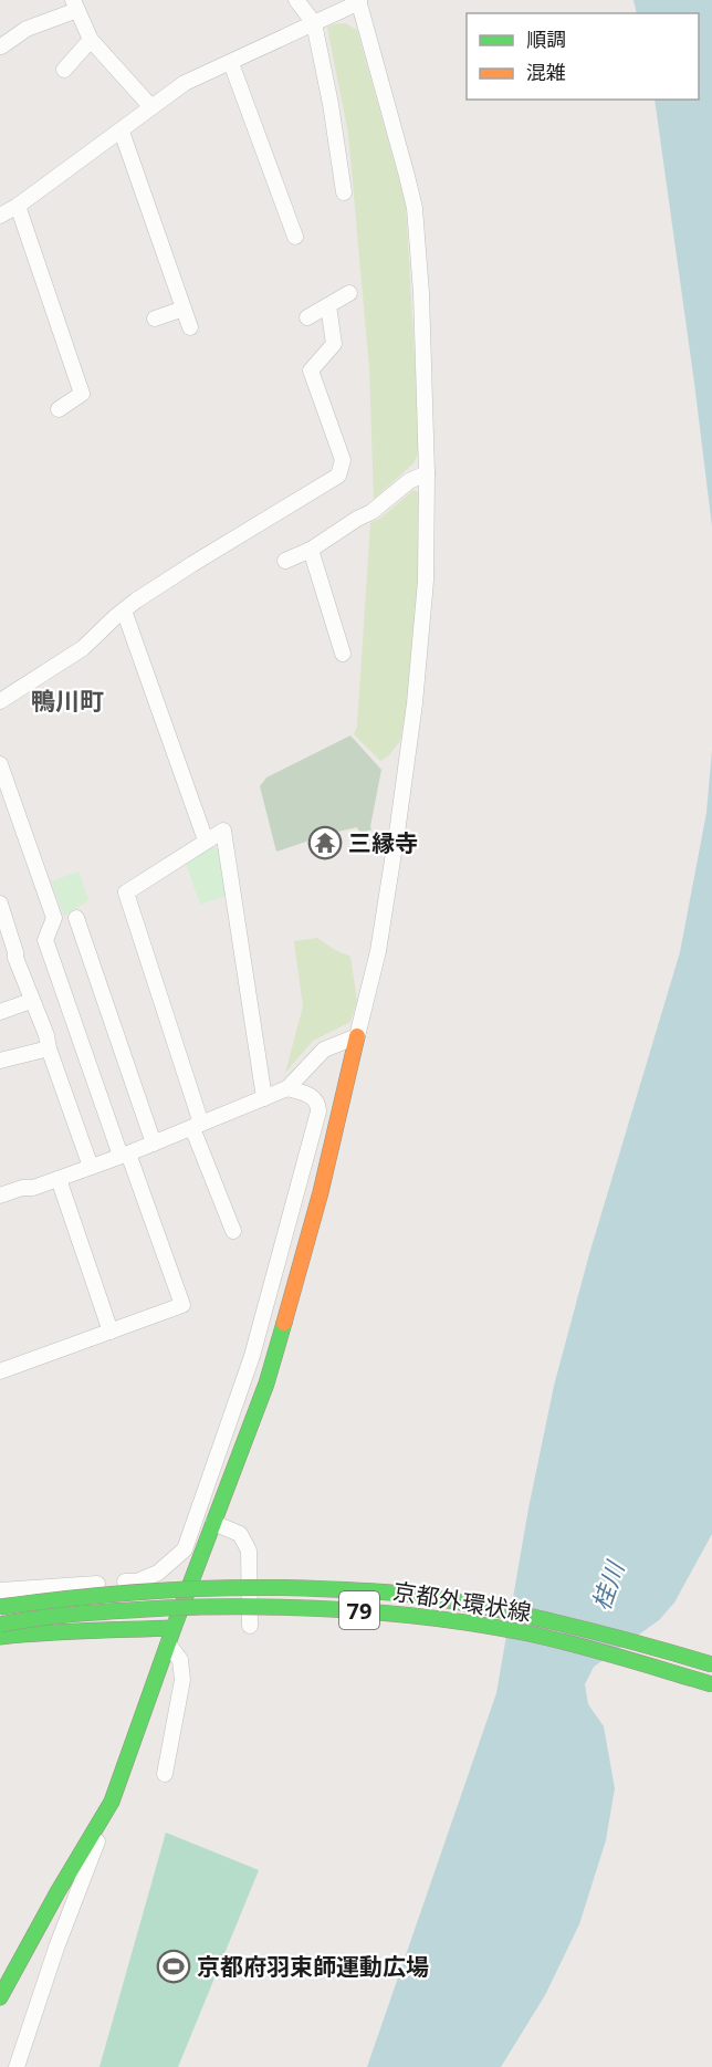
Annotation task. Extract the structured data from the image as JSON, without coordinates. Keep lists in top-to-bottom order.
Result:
{
  "streets": {
    "main road": ["京都外環状線", "79"]
  },
  "districts": ["鴨川町"],
  "water": ["桂川"],
  "places": {
    "temple": ["三縁寺"],
    "sports": ["京都府羽束師運動広場"]
  },
  "legend": ["順調", "混雑"]
}
